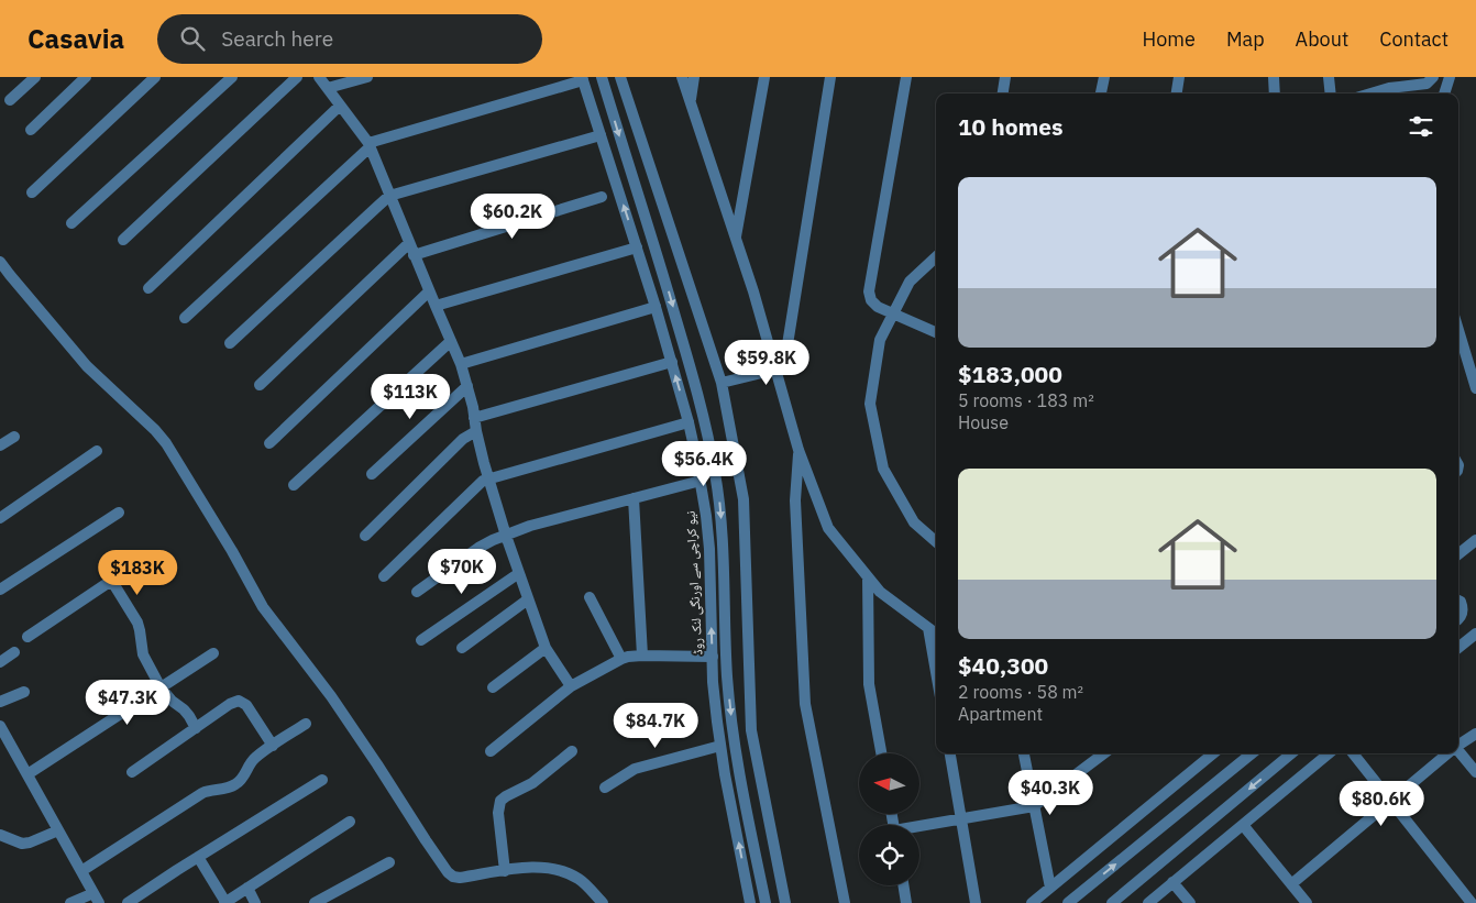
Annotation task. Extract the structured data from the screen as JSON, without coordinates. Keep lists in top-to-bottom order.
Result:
{
  "streets": {
    "street": ["نیو کراچی سے اورنگی لنک روڈ"]
  },
  "north": "left",
  "page": {
    "header": "Casavia",
    "search": "Search here",
    "nav": [
      "Home",
      "Map",
      "About",
      "Contact"
    ],
    "heading": "10 homes",
    "list": [
      {
        "name": "$183,000",
        "note": "5 rooms · 183 m² · House"
      },
      {
        "name": "$40,300",
        "note": "2 rooms · 58 m² · Apartment"
      }
    ],
    "price": [
      "$60.2K",
      "$59.8K",
      "$113K",
      "$56.4K",
      "$70K",
      "$183K",
      "$47.3K",
      "$84.7K",
      "$40.3K",
      "$80.6K"
    ]
  }
}
